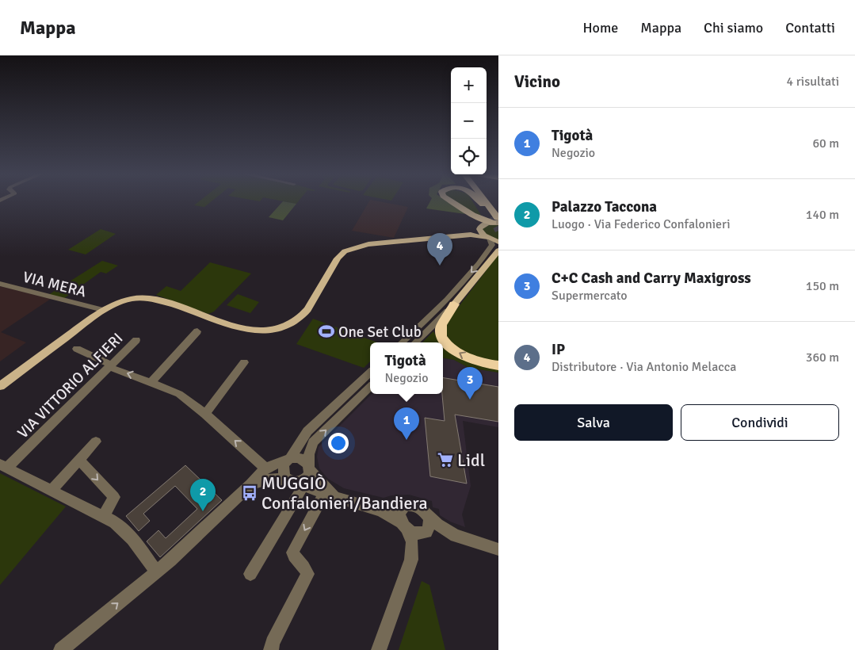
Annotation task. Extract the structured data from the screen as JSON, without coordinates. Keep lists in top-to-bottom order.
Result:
{
  "streets": {
    "street": ["VIA MERA", "VIA VITTORIO ALFIERI"]
  },
  "places": {
    "sports": ["One Set Club"],
    "supermarket": ["Lidl"],
    "bus stop": ["MUGGIÒ Confalonieri/Bandiera"]
  },
  "page": {
    "header": "Mappa",
    "nav": [
      "Home",
      "Mappa",
      "Chi siamo",
      "Contatti"
    ],
    "heading": ["Vicino", "4 risultati"],
    "map_buttons": ["+", "−"],
    "list": [
      {
        "mark": "1",
        "name": "Tigotà",
        "note": "Negozio",
        "value": "60 m"
      },
      {
        "mark": "2",
        "name": "Palazzo Taccona",
        "note": "Luogo · Via Federico Confalonieri",
        "value": "140 m"
      },
      {
        "mark": "3",
        "name": "C+C Cash and Carry Maxigross",
        "note": "Supermercato",
        "value": "150 m"
      },
      {
        "mark": "4",
        "name": "IP",
        "note": "Distributore · Via Antonio Melacca",
        "value": "360 m"
      }
    ],
    "pins": [
      "4",
      "3",
      "1",
      "2"
    ],
    "popup": ["Tigotà", "Negozio"],
    "buttons": ["Salva", "Condividi"]
  }
}
